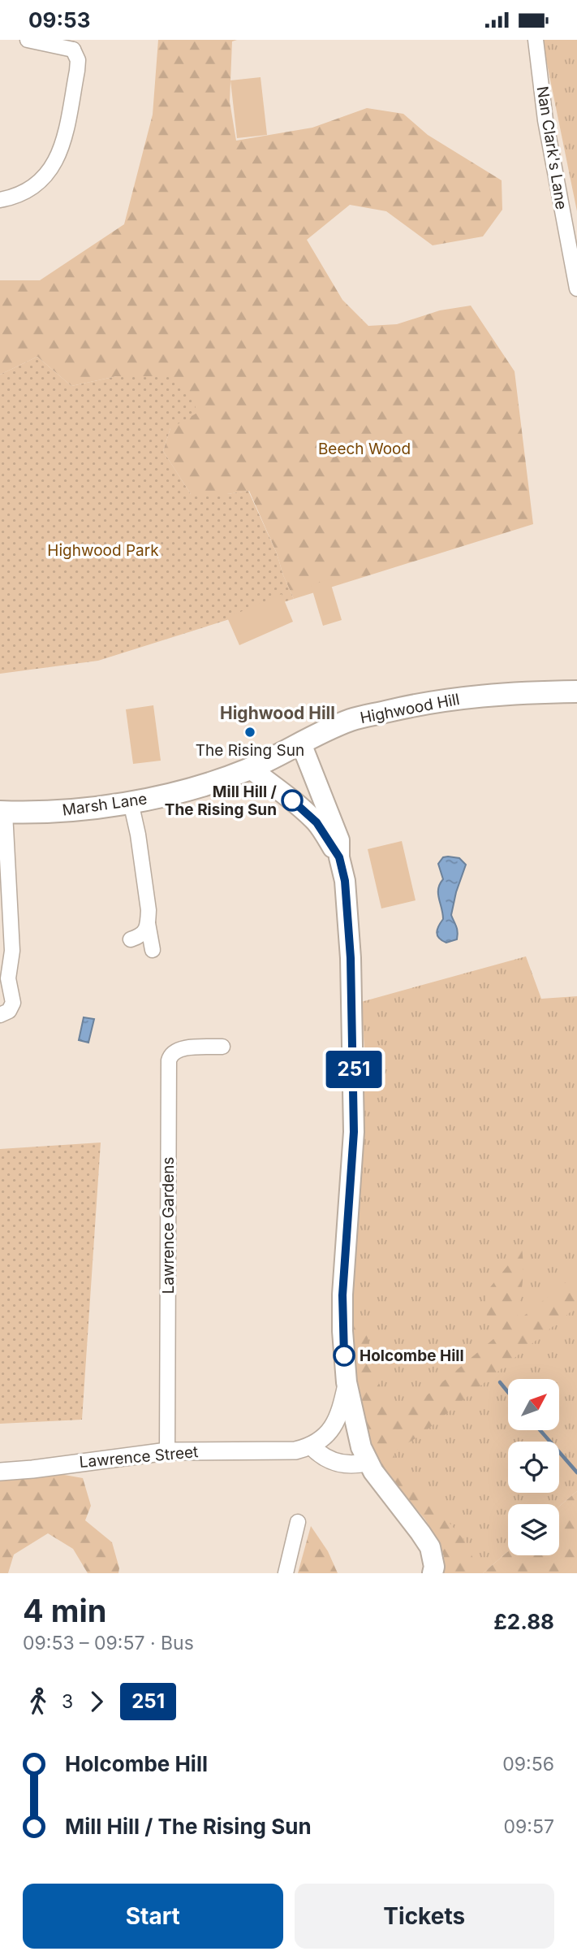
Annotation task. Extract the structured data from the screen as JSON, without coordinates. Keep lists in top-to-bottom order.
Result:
{
  "streets": {
    "main road": ["Highwood Hill", "Marsh Lane"],
    "street": ["Nan Clark's Lane", "Lawrence Gardens", "Lawrence Street"]
  },
  "crossings": [
    ["Highwood Hill", "Marsh Lane"],
    ["Lawrence Gardens", "Lawrence Street"]
  ],
  "districts": ["Highwood Hill"],
  "parks": ["Beech Wood", "Highwood Park"],
  "places": ["The Rising Sun", "Mill Hill / The Rising Sun", "Holcombe Hill"],
  "lines": ["bus line 251"],
  "north": "top right",
  "page": {
    "status": "09:53",
    "on_map": "251",
    "heading": ["4 min", "09:53 – 09:57 · Bus", "£2.88"],
    "legs": ["3", "251"],
    "list": [
      {
        "name": "Holcombe Hill",
        "value": "09:56"
      },
      {
        "name": "Mill Hill / The Rising Sun",
        "value": "09:57"
      }
    ],
    "buttons": ["Start", "Tickets"]
  }
}
